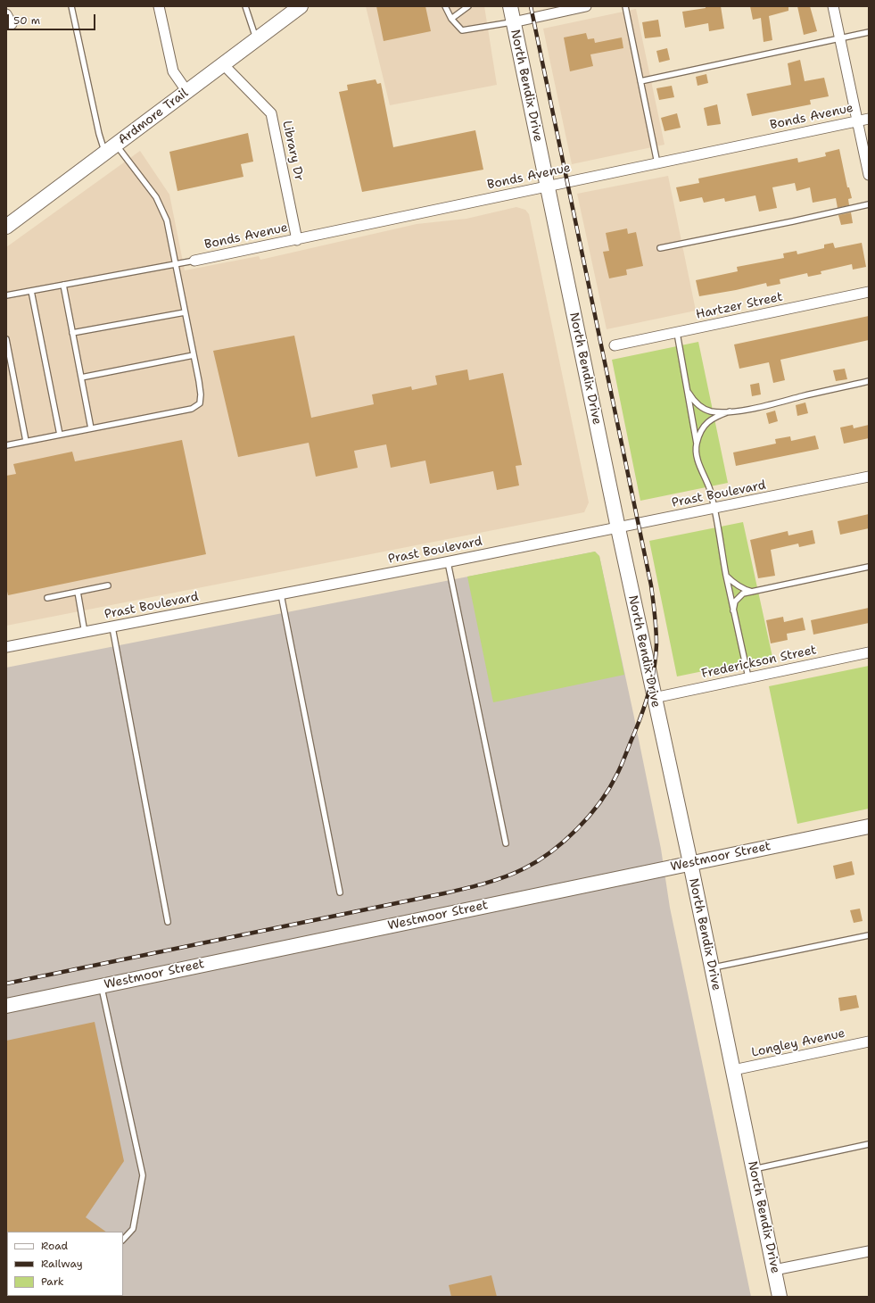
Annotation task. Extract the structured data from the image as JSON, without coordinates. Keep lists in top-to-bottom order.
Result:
{
  "streets": {
    "street": [
      "North Bendix Drive",
      "Ardmore Trail",
      "Bonds Avenue",
      "Library Dr",
      "Hartzer Street",
      "Prast Boulevard",
      "Frederickson Street",
      "Westmoor Street",
      "Longley Avenue"
    ]
  },
  "crossings": [
    ["North Bendix Drive", "Bonds Avenue"],
    ["North Bendix Drive", "Prast Boulevard"],
    ["North Bendix Drive", "Frederickson Street"],
    ["North Bendix Drive", "Westmoor Street"],
    ["North Bendix Drive", "Longley Avenue"],
    ["Ardmore Trail", "Library Dr"],
    ["Bonds Avenue", "Library Dr"]
  ],
  "legend": ["Road", "Railway", "Park"],
  "scale_bar": "50 m"
}
